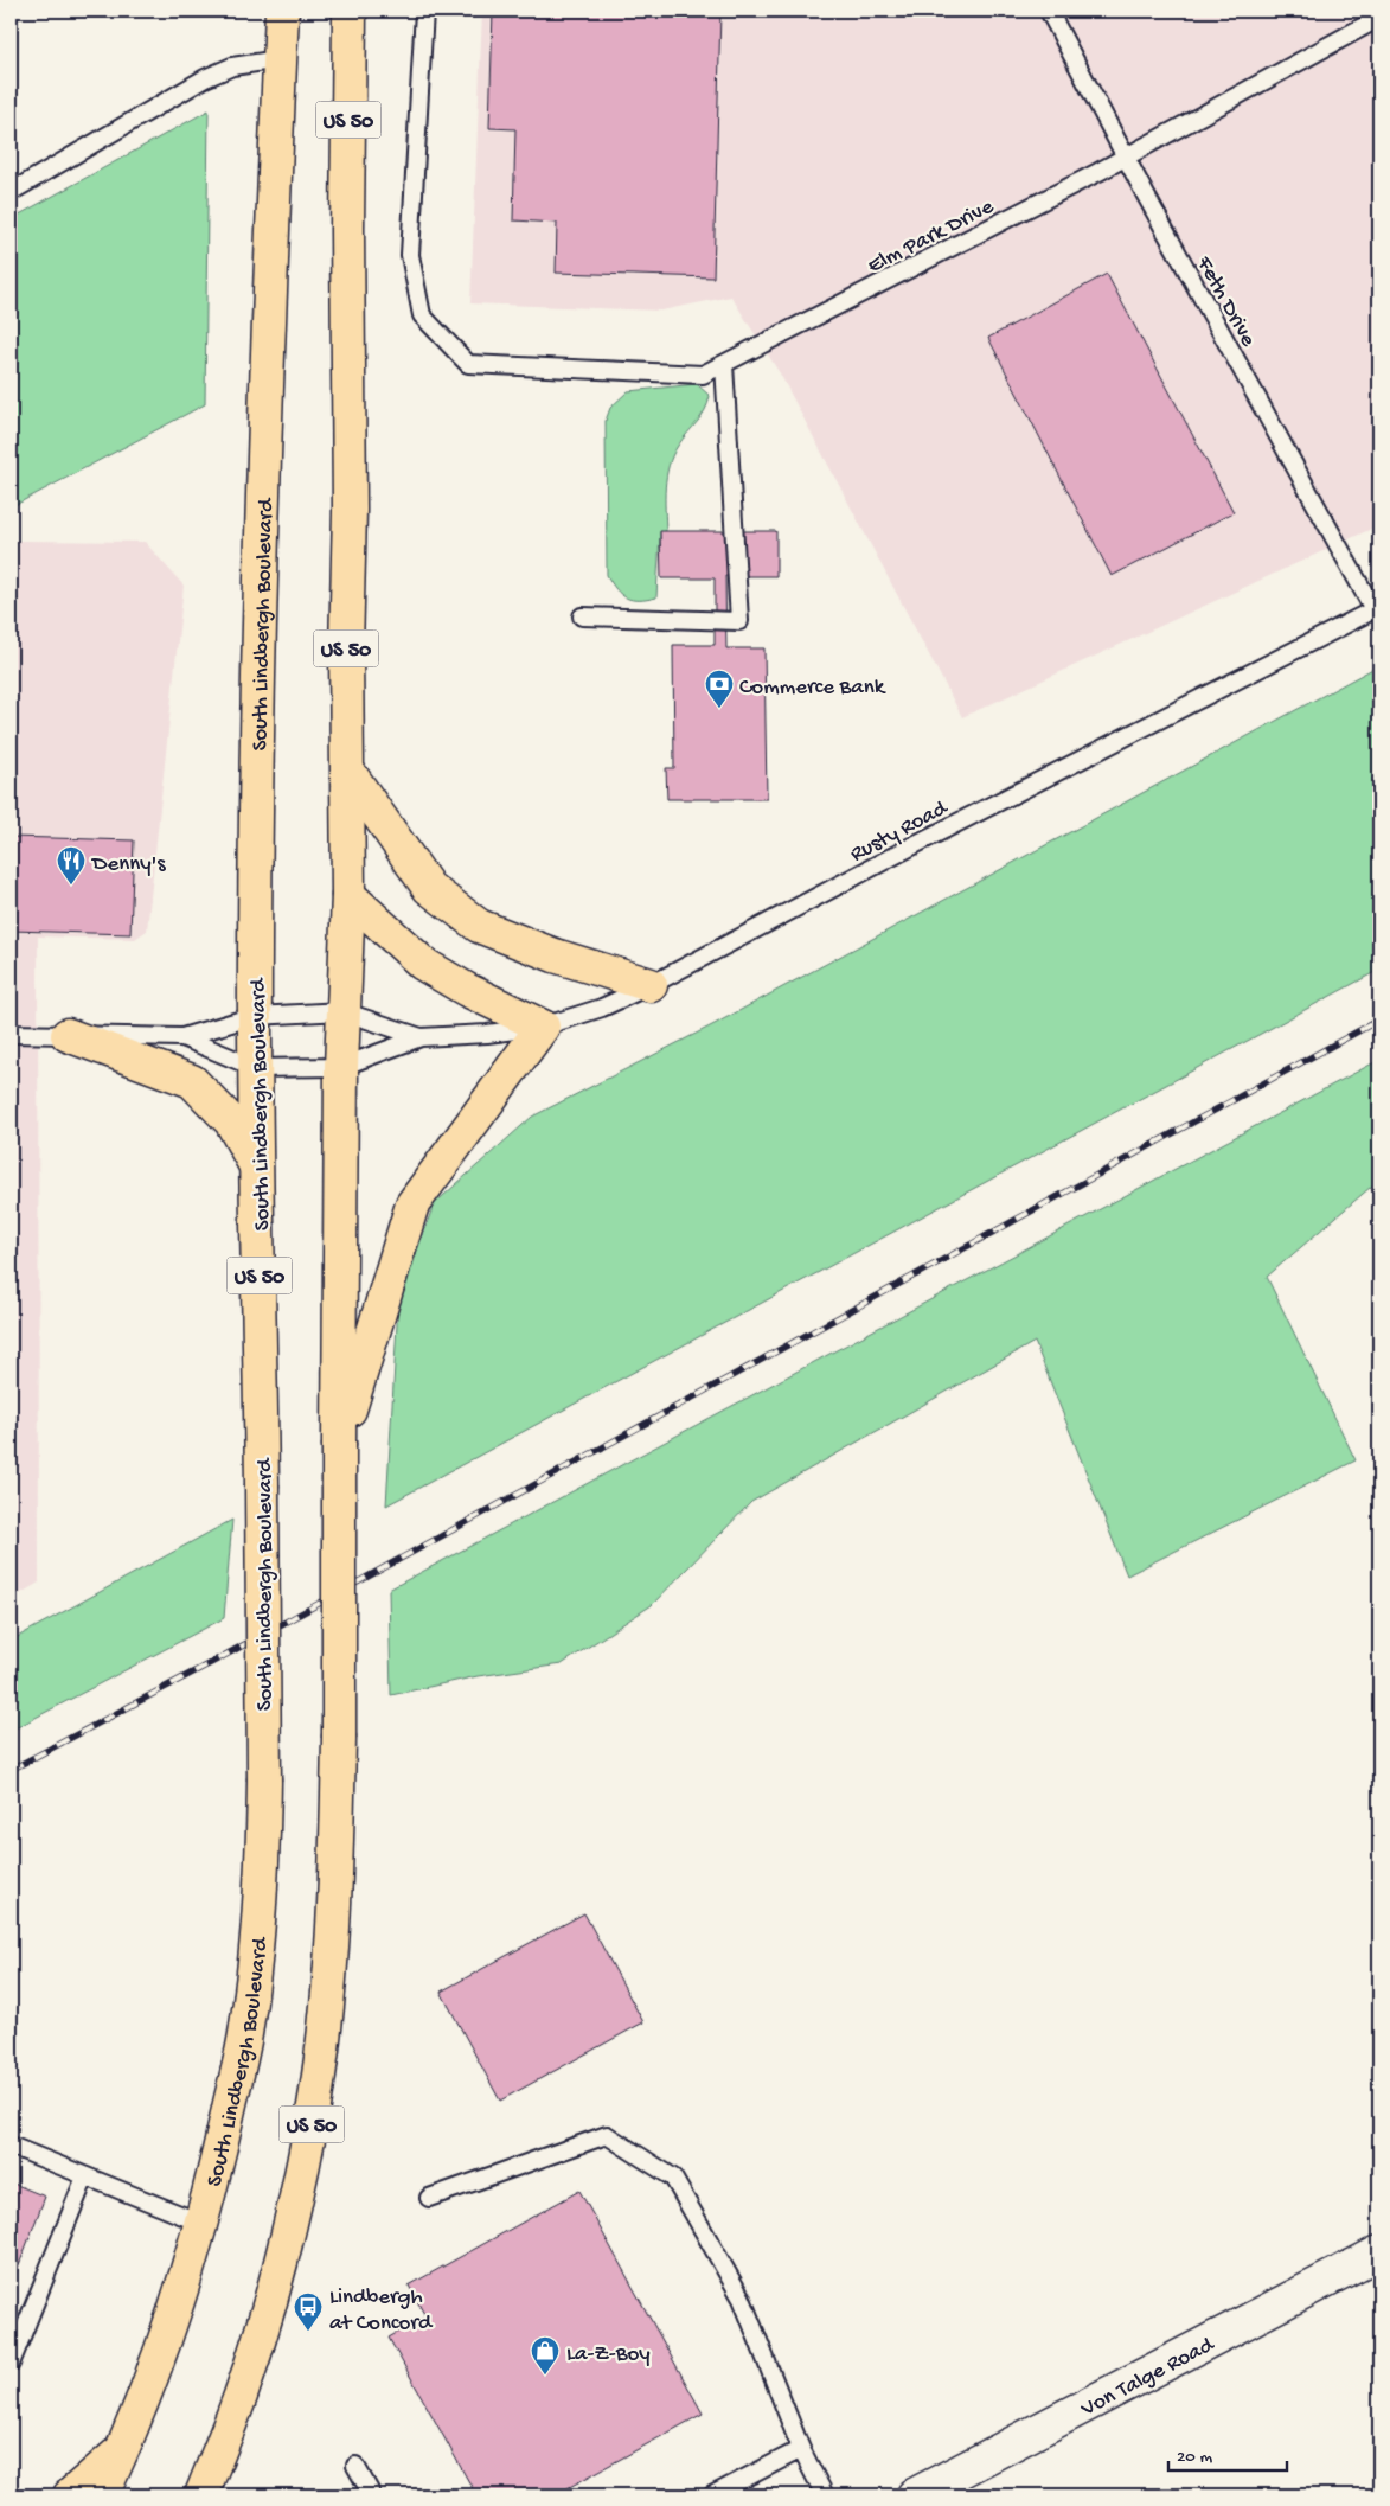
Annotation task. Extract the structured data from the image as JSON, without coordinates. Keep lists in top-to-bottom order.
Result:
{
  "streets": {
    "main road": ["US 50", "South Lindbergh Boulevard"],
    "street": ["Von Talge Road"],
    "lane": ["Elm Park Drive", "Feth Drive", "Rusty Road"]
  },
  "crossings": [
    ["US 50", "Rusty Road"],
    ["Elm Park Drive", "Feth Drive"],
    ["Feth Drive", "Rusty Road"],
    ["South Lindbergh Boulevard", "Rusty Road"]
  ],
  "places": {
    "bank": ["Commerce Bank"],
    "restaurant": ["Denny's"],
    "bus stop": ["Lindbergh at Concord"],
    "shop": ["La-Z-Boy"]
  },
  "scale_bar": "20 m"
}
